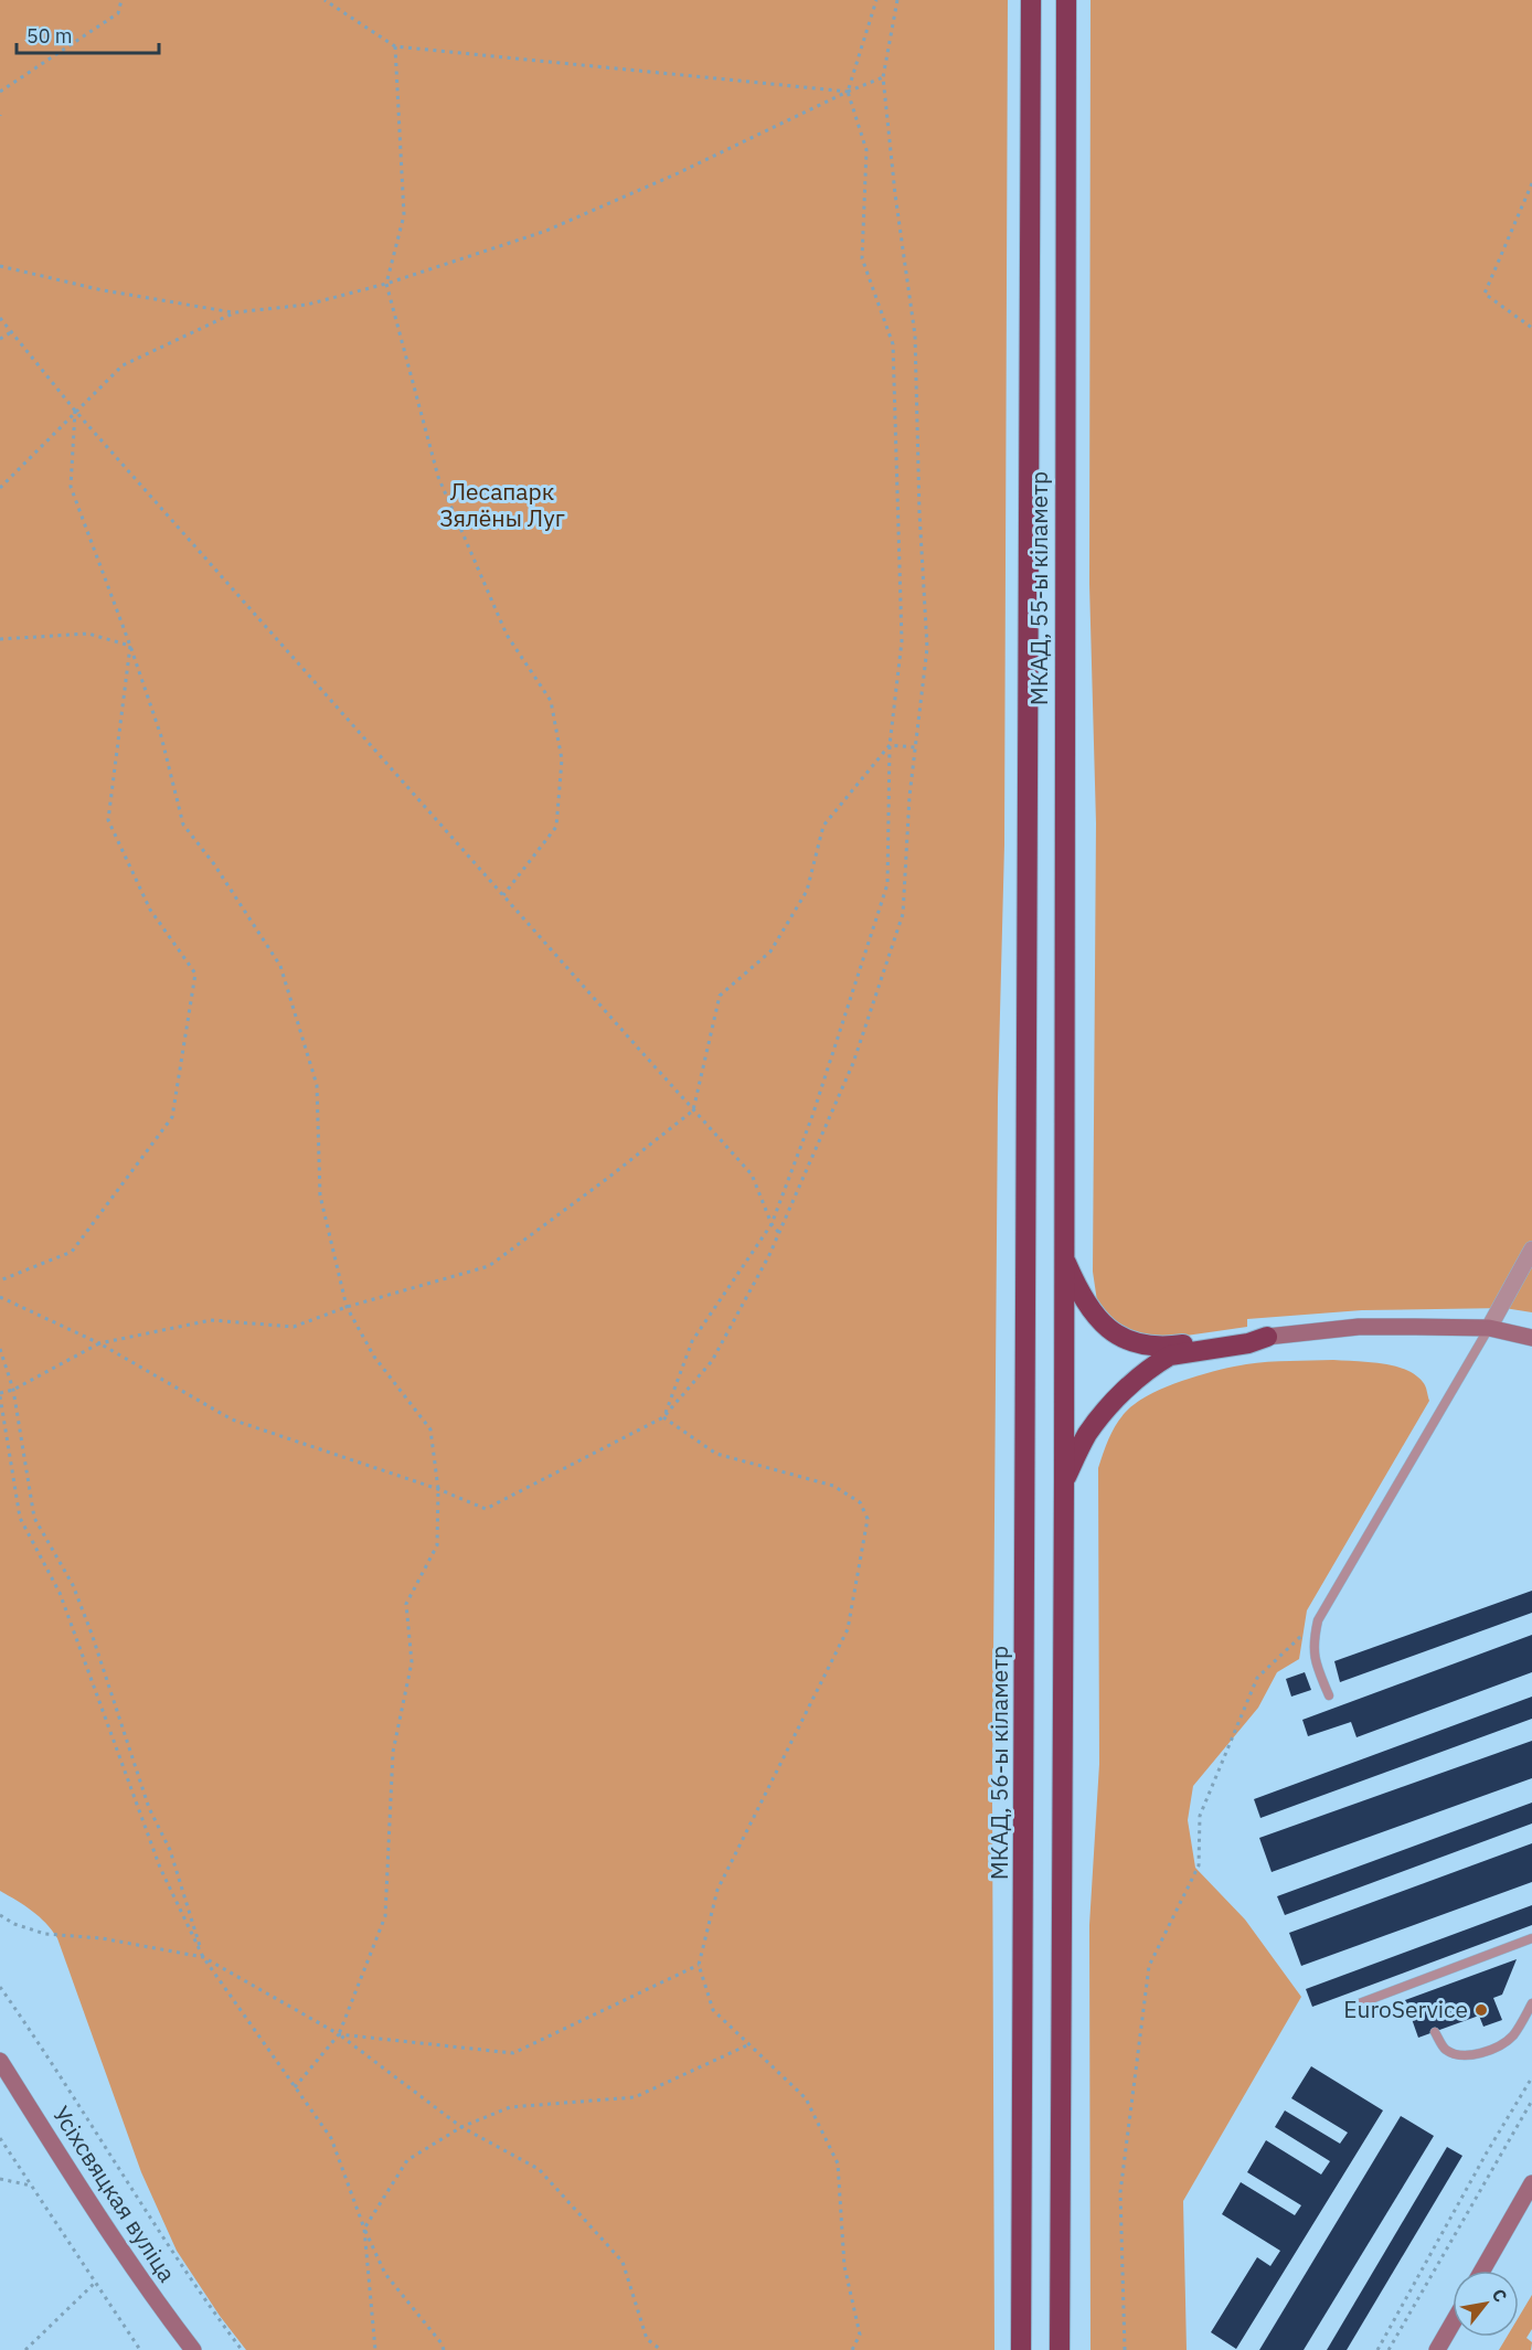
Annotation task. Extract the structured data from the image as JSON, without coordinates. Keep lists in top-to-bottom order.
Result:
{
  "streets": {
    "highway": ["МКАД, 55-ы кіламетр", "МКАД, 56-ы кіламетр"],
    "main road": ["Усіхсвяцкая вуліца"]
  },
  "crossings": [
    ["МКАД, 55-ы кіламетр", "МКАД, 56-ы кіламетр"]
  ],
  "parks": ["Лесапарк Зялёны Луг"],
  "places": ["EuroService"],
  "scale_bar": "50 m",
  "north": "top right"
}
